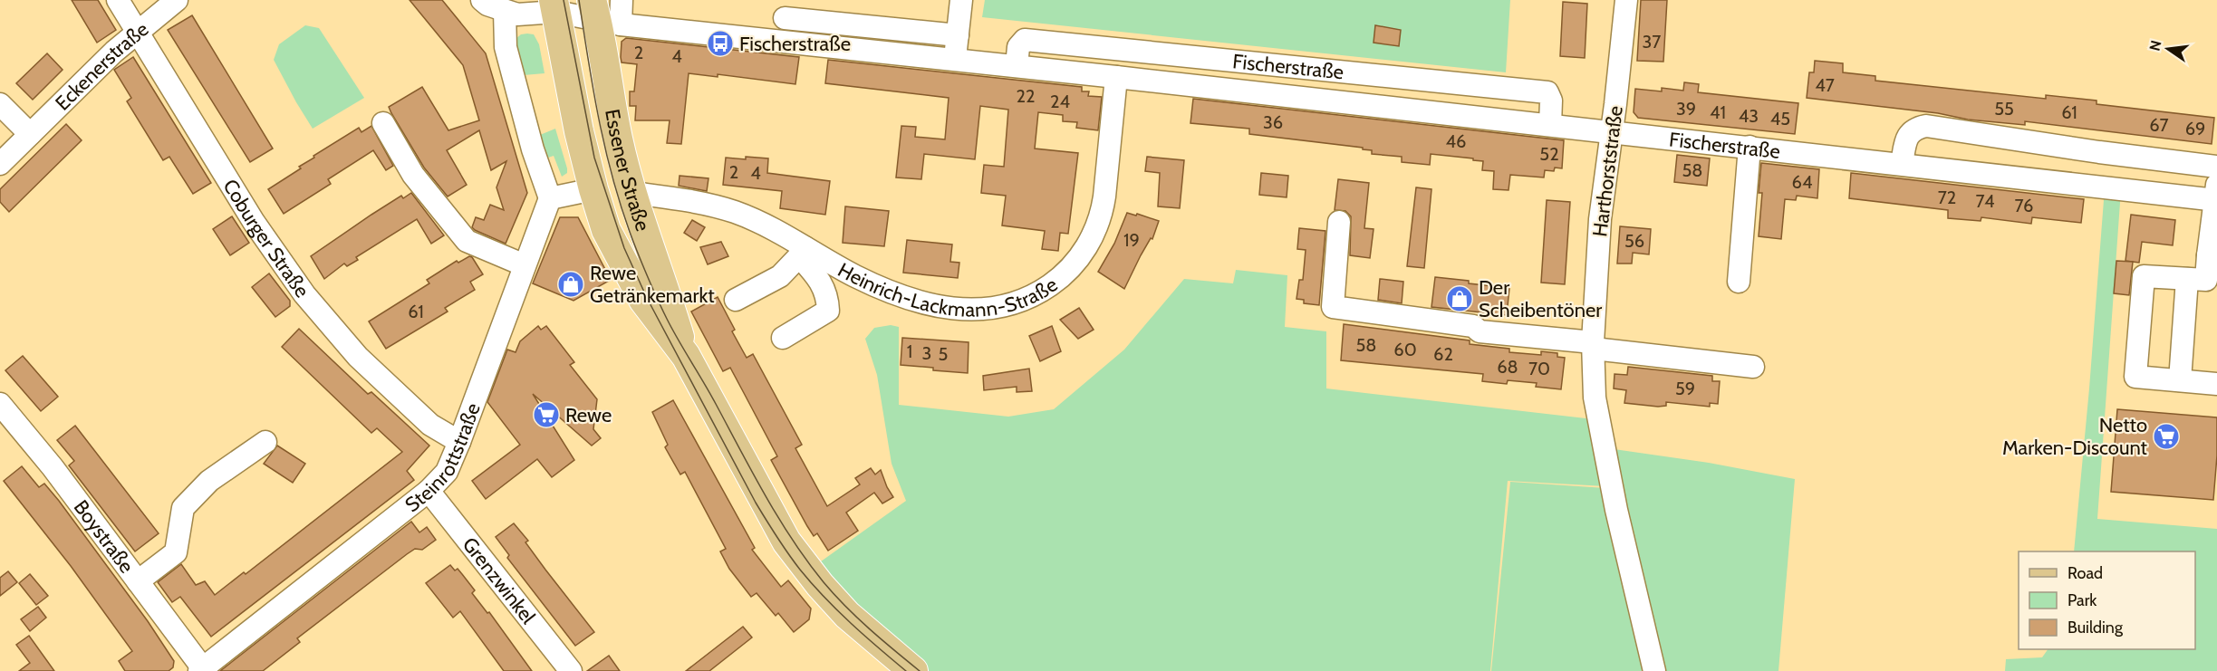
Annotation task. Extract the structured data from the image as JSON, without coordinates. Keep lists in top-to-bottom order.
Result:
{
  "streets": {
    "main road": ["Essener Straße"],
    "street": [
      "Eckenerstraße",
      "Fischerstraße",
      "Harthorststraße",
      "Coburger Straße",
      "Heinrich-Lackmann-Straße",
      "Steinrottstraße",
      "Boystraße",
      "Grenzwinkel"
    ]
  },
  "crossings": [
    ["Eckenerstraße", "Coburger Straße"],
    ["Fischerstraße", "Essener Straße"],
    ["Fischerstraße", "Harthorststraße"],
    ["Fischerstraße", "Heinrich-Lackmann-Straße"],
    ["Essener Straße", "Heinrich-Lackmann-Straße"],
    ["Coburger Straße", "Steinrottstraße"],
    ["Steinrottstraße", "Boystraße"],
    ["Steinrottstraße", "Grenzwinkel"]
  ],
  "places": {
    "bus stop": ["Fischerstraße"],
    "shop": ["Rewe Getränkemarkt", "Der Scheibentöner"],
    "supermarket": ["Rewe", "Netto Marken-Discount"]
  },
  "house_numbers": [
    "37",
    "2",
    "4",
    "47",
    "22",
    "24",
    "39",
    "55",
    "41",
    "61",
    "43",
    "45",
    "36",
    "67",
    "69",
    "46",
    "52",
    "58",
    "2",
    "4",
    "64",
    "72",
    "74",
    "76",
    "19",
    "56",
    "61",
    "58",
    "60",
    "1",
    "3",
    "5",
    "62",
    "68",
    "70",
    "59"
  ],
  "legend": ["Road", "Park", "Building"],
  "north": "left"
}
